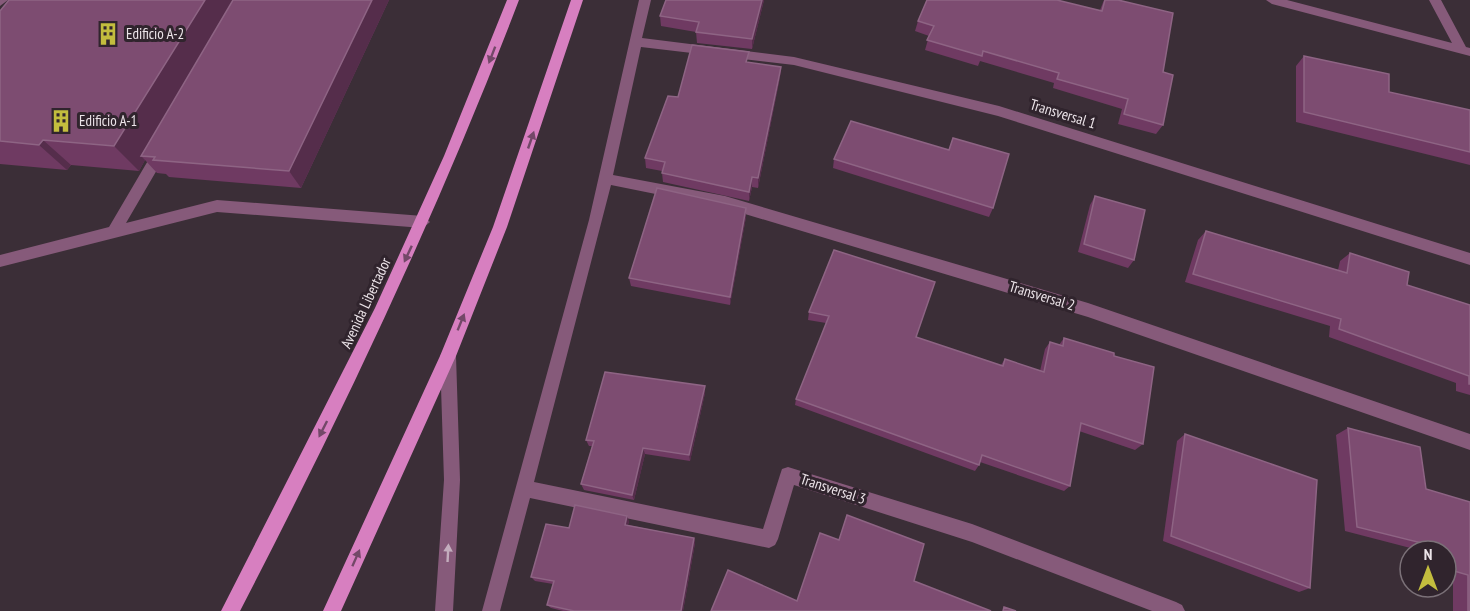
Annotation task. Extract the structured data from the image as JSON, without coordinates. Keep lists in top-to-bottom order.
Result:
{
  "streets": {
    "main road": ["Avenida Libertador"],
    "street": ["Transversal 1", "Transversal 2", "Transversal 3"]
  },
  "places": {
    "building": ["Edificio A-2", "Edificio A-1"]
  },
  "north": "top"
}
